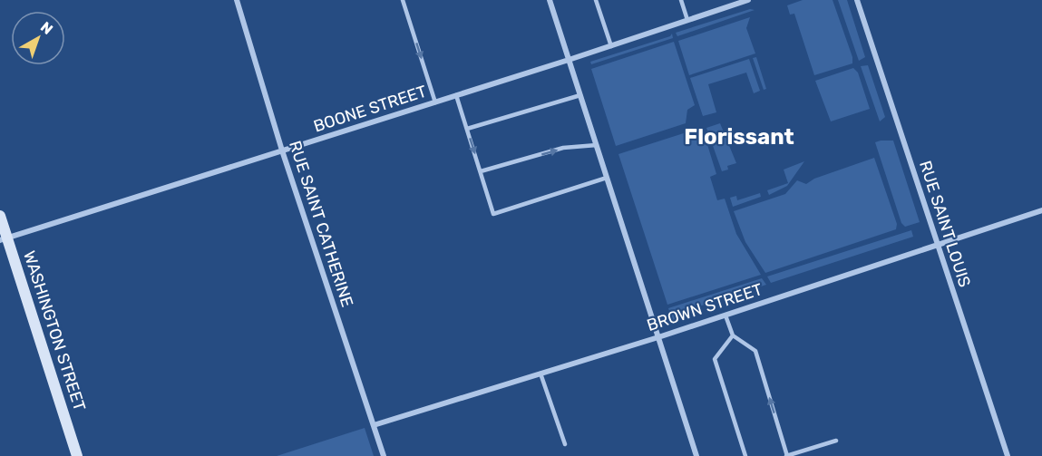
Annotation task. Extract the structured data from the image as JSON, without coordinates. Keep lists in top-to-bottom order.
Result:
{
  "streets": {
    "main road": ["WASHINGTON STREET"],
    "street": [
      "BOONE STREET",
      "RUE SAINT CATHERINE",
      "RUE SAINT LOUIS",
      "BROWN STREET"
    ]
  },
  "crossings": [
    ["BOONE STREET", "RUE SAINT CATHERINE"],
    ["BOONE STREET", "WASHINGTON STREET"],
    ["RUE SAINT CATHERINE", "BROWN STREET"],
    ["RUE SAINT LOUIS", "BROWN STREET"]
  ],
  "districts": ["Florissant"],
  "north": "top right"
}
